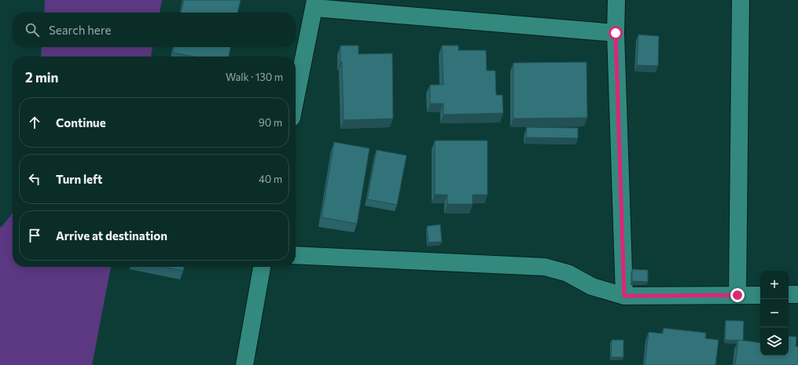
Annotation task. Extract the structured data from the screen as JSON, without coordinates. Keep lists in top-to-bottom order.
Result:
{
  "page": {
    "search": "Search here",
    "heading": ["2 min", "Walk · 130 m"],
    "list": [
      ["Continue", "90 m"],
      ["Turn left", "40 m"],
      "Arrive at destination"
    ],
    "map_buttons": ["+", "−"]
  }
}
